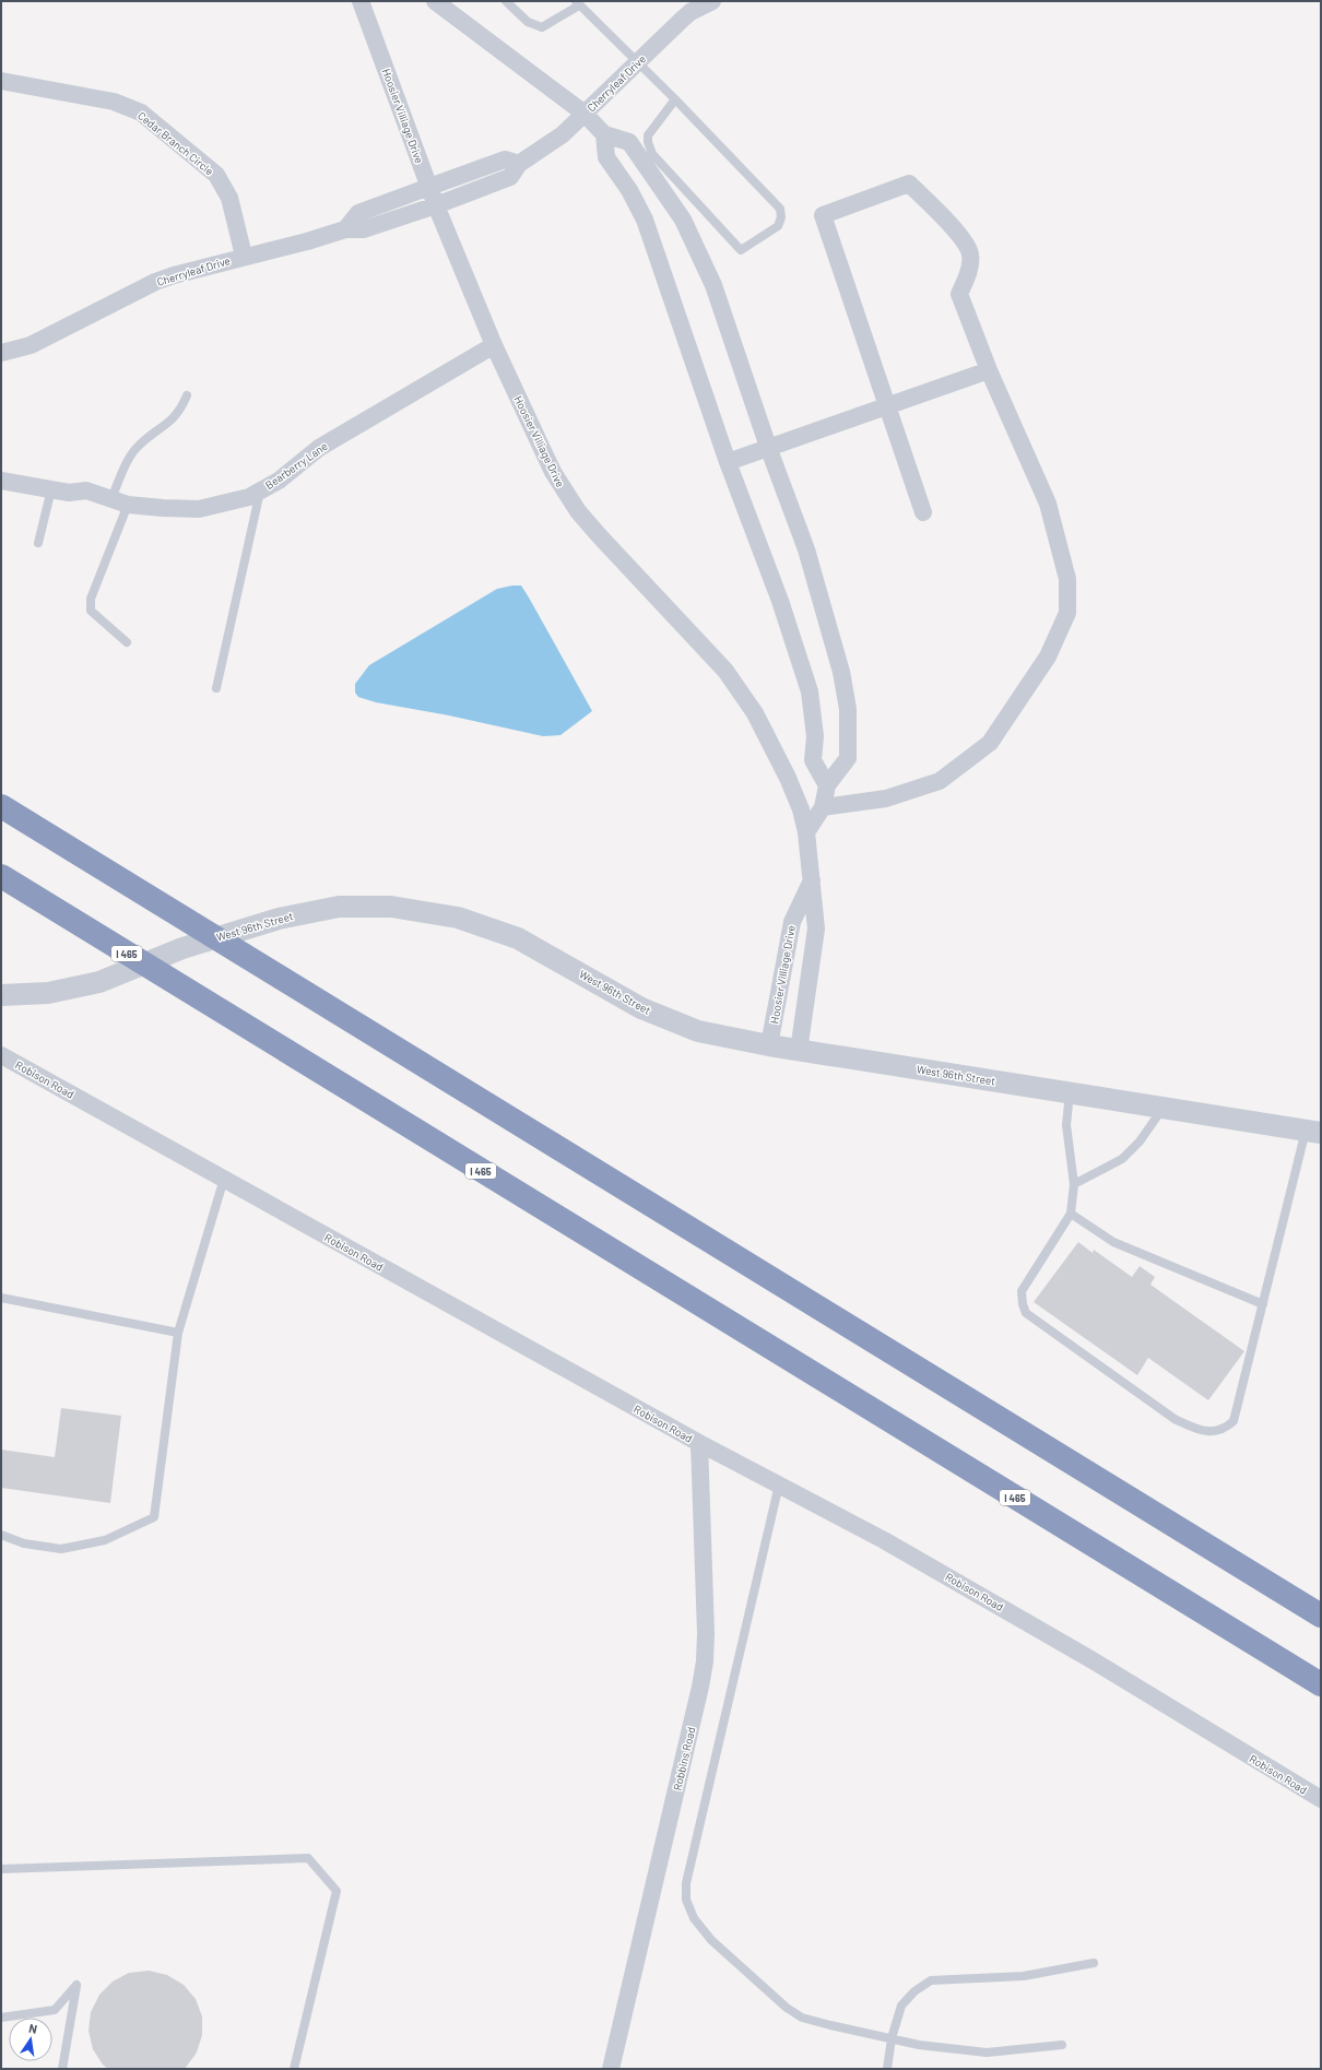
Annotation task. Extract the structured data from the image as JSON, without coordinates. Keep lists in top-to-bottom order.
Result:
{
  "streets": {
    "highway": ["I 465"],
    "street": [
      "Cherryleaf Drive",
      "Hoosier Villiage Drive",
      "Cedar Branch Circle",
      "Bearberry Lane",
      "West 96th Street",
      "Robison Road",
      "Robbins Road"
    ]
  },
  "crossings": [
    ["Cherryleaf Drive", "Hoosier Villiage Drive"],
    ["Cherryleaf Drive", "Cedar Branch Circle"],
    ["Hoosier Villiage Drive", "Bearberry Lane"],
    ["Hoosier Villiage Drive", "West 96th Street"],
    ["Robison Road", "Robbins Road"]
  ],
  "north": "top"
}
